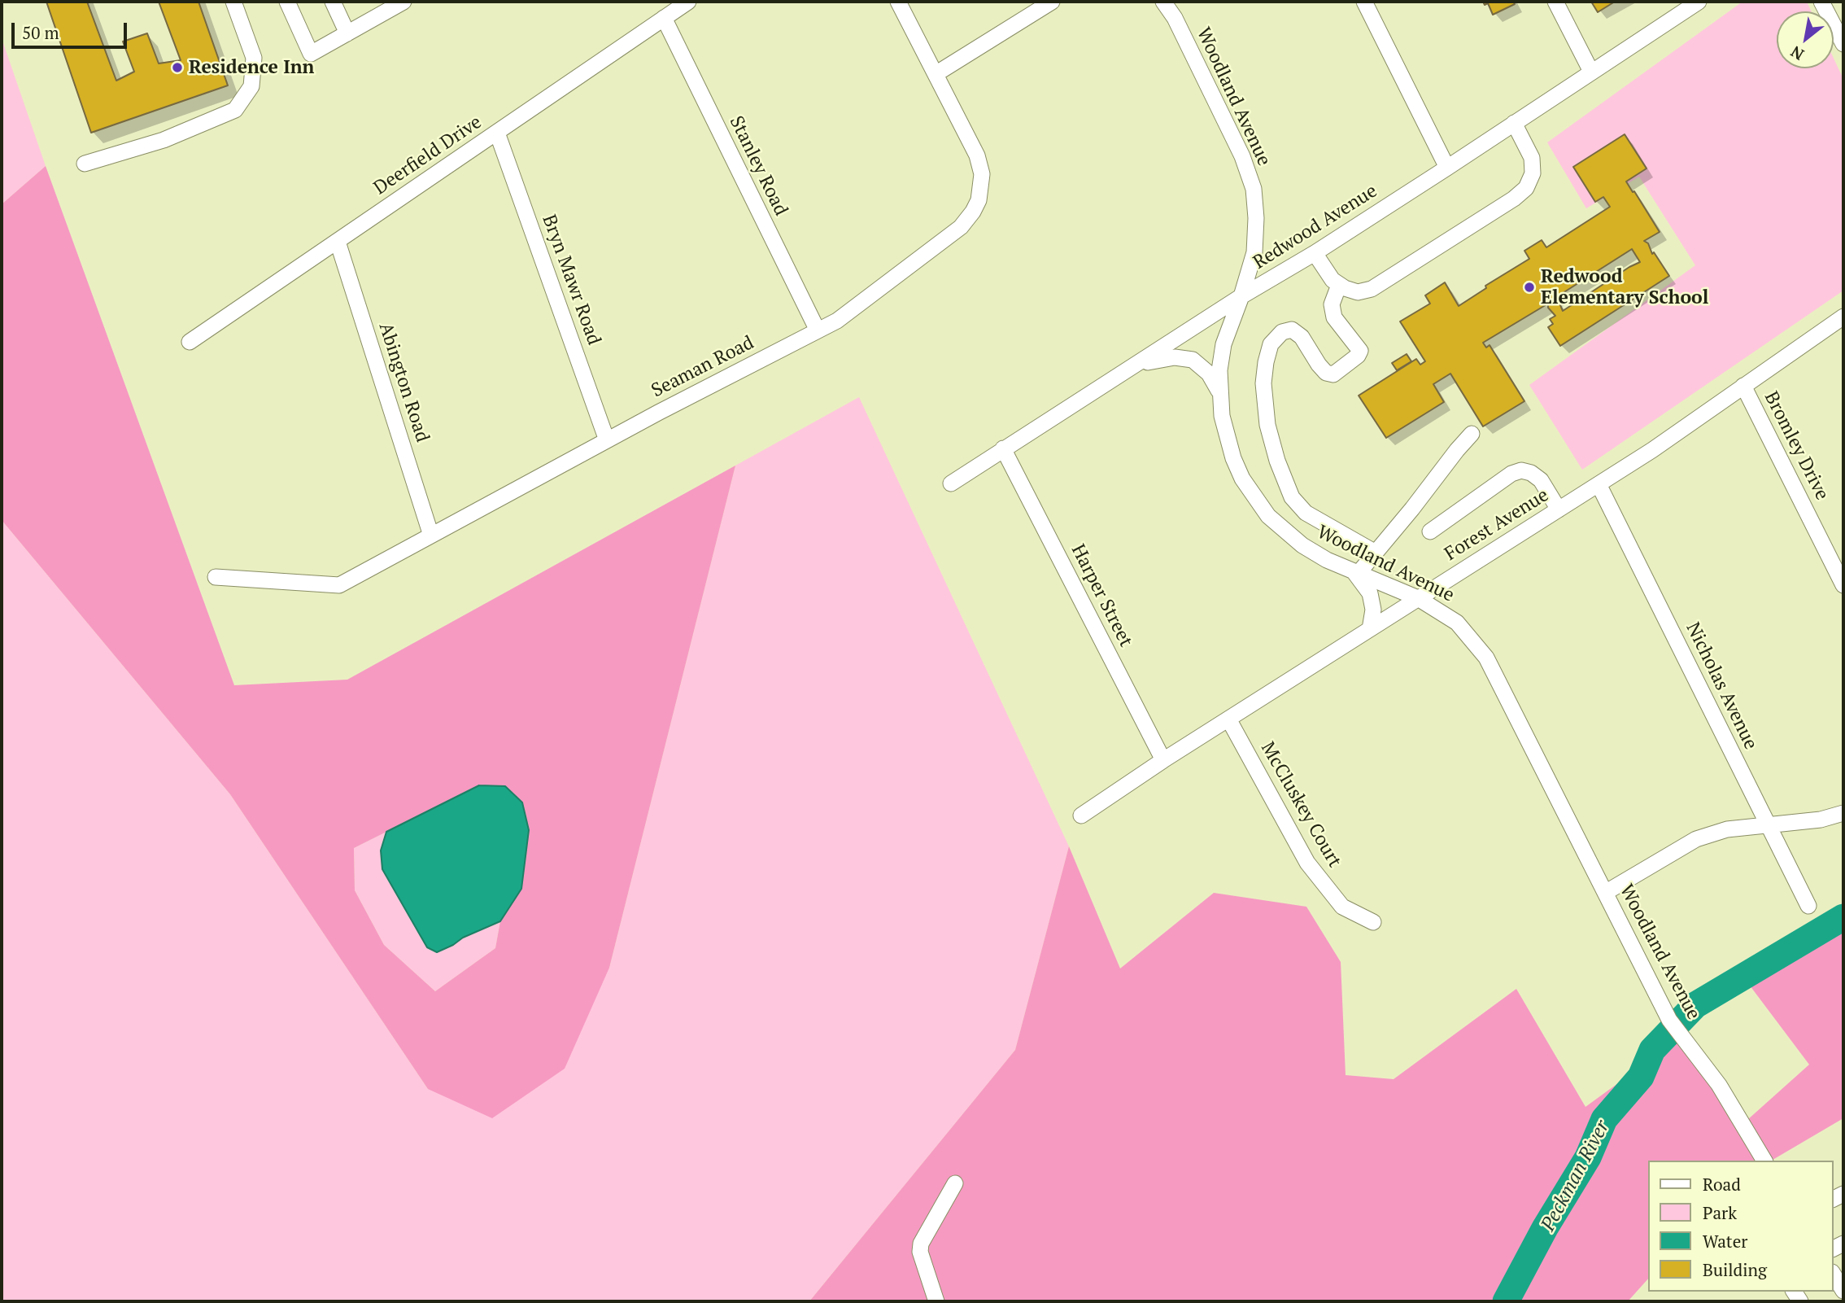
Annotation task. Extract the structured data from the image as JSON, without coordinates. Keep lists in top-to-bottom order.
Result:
{
  "streets": {
    "street": [
      "Woodland Avenue",
      "Deerfield Drive",
      "Stanley Road",
      "Redwood Avenue",
      "Bryn Mawr Road",
      "Seaman Road",
      "Abington Road",
      "Bromley Drive",
      "Forest Avenue",
      "Harper Street",
      "Nicholas Avenue",
      "McCluskey Court"
    ]
  },
  "crossings": [
    ["Woodland Avenue", "Redwood Avenue"],
    ["Woodland Avenue", "Forest Avenue"],
    ["Deerfield Drive", "Stanley Road"],
    ["Deerfield Drive", "Bryn Mawr Road"],
    ["Deerfield Drive", "Abington Road"],
    ["Stanley Road", "Seaman Road"],
    ["Redwood Avenue", "Harper Street"],
    ["Bryn Mawr Road", "Seaman Road"],
    ["Seaman Road", "Abington Road"],
    ["Bromley Drive", "Forest Avenue"],
    ["Forest Avenue", "Harper Street"],
    ["Forest Avenue", "Nicholas Avenue"],
    ["Forest Avenue", "McCluskey Court"]
  ],
  "water": ["Peckman River"],
  "places": ["Residence Inn", "Redwood Elementary School"],
  "legend": [
    "Road",
    "Park",
    "Water",
    "Building"
  ],
  "scale_bar": "50 m",
  "north": "bottom left"
}
